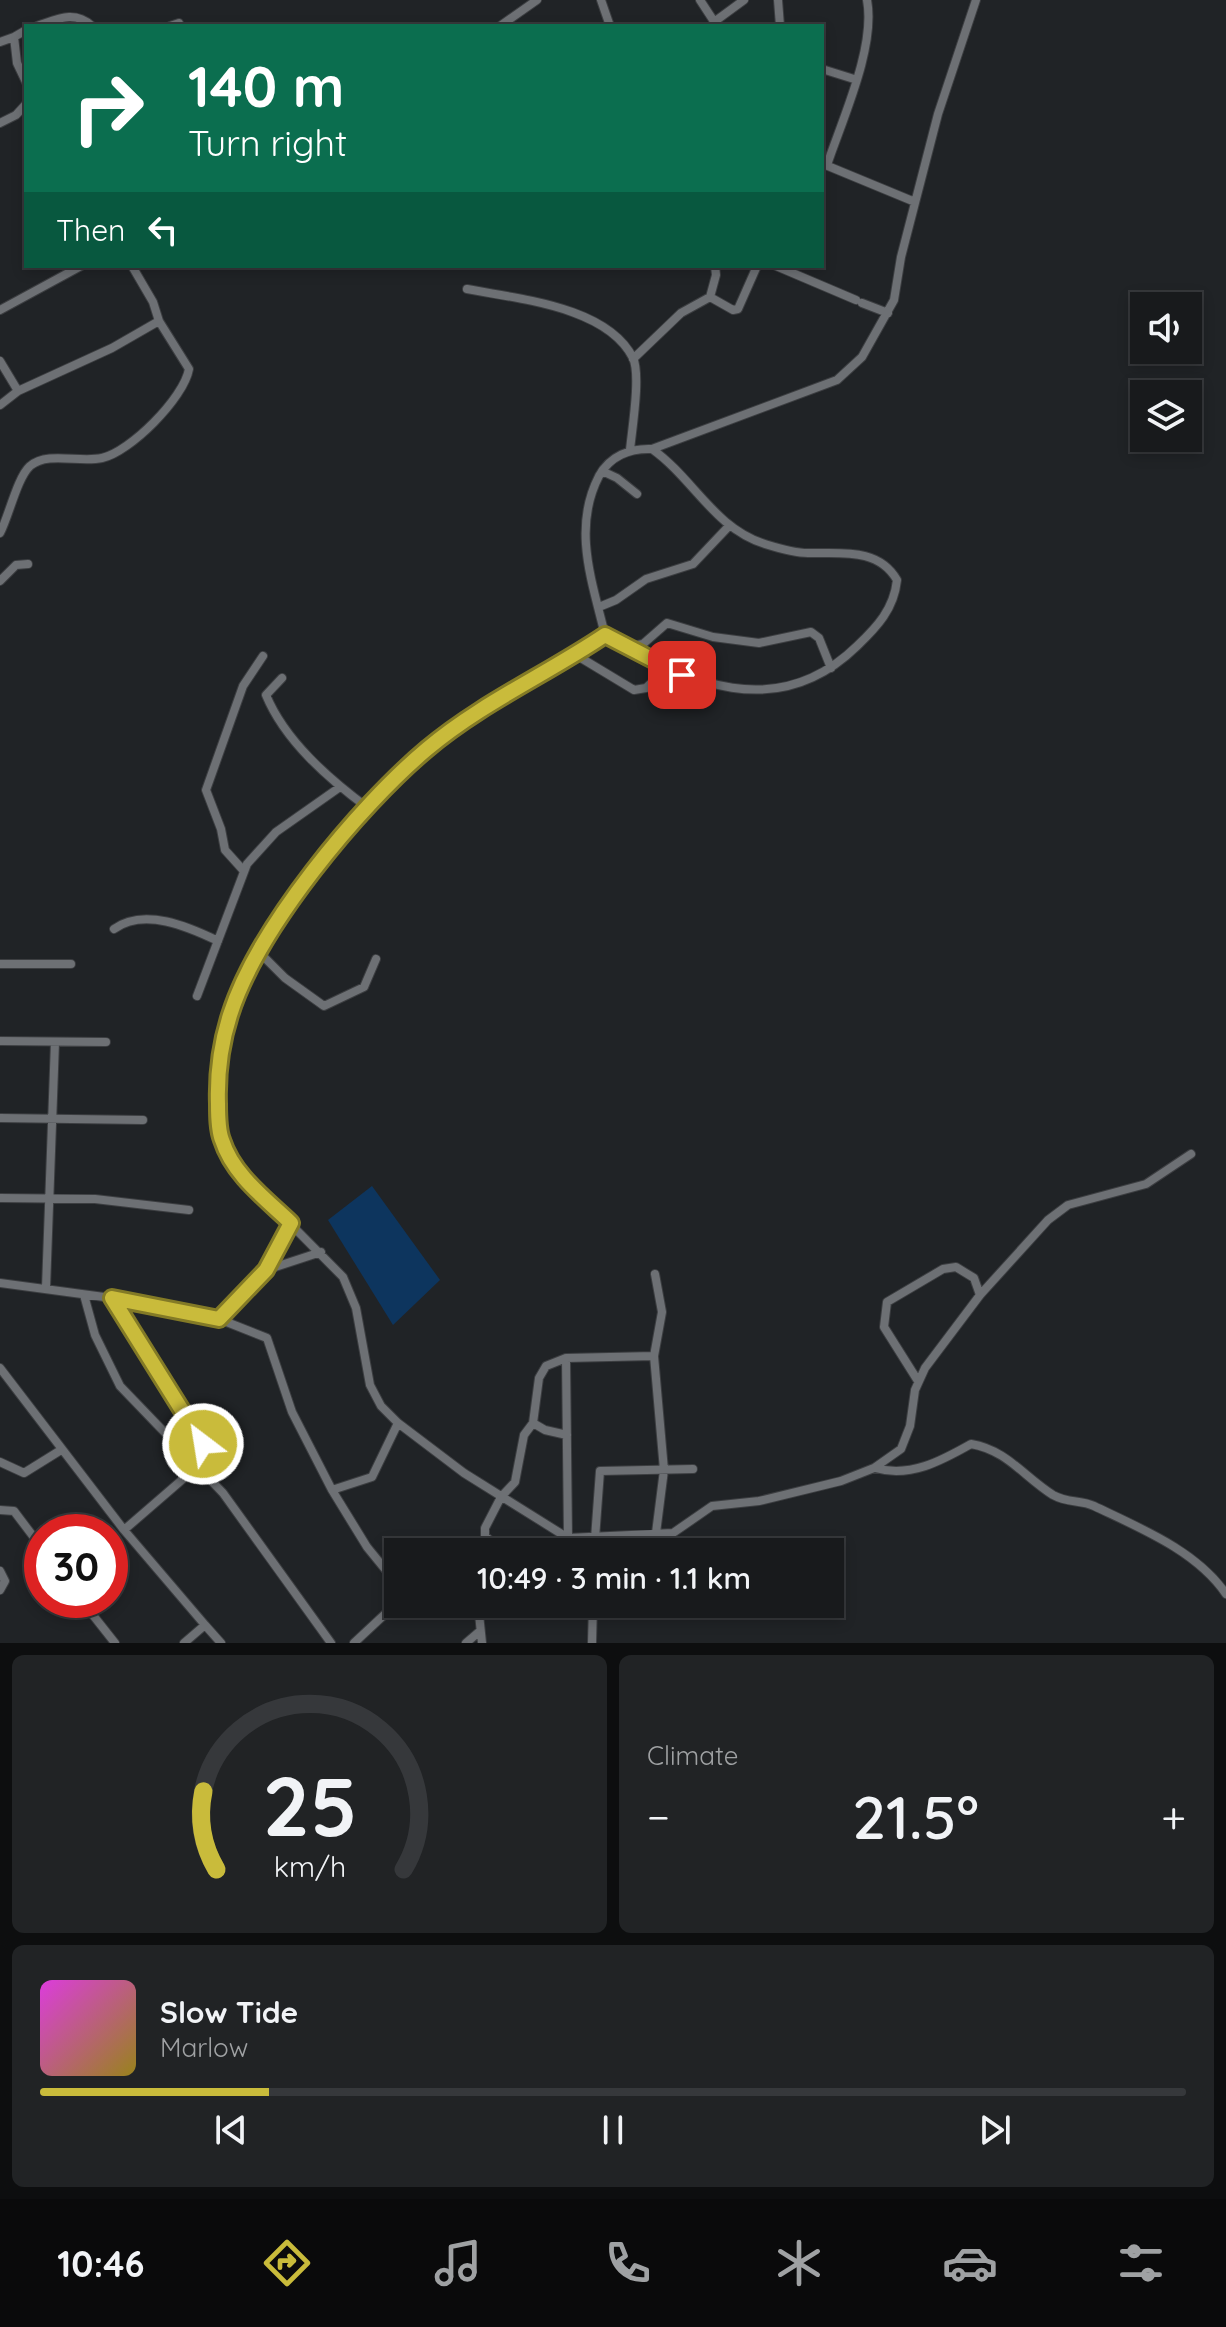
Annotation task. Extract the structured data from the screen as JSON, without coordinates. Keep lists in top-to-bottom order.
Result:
{
  "page": {
    "turn": ["140 m", "Turn right"],
    "then": "Then",
    "limit": "30",
    "trip": "10:49 · 3 min · 1.1 km",
    "tile": "Climate",
    "heat": ["−", "21.5°", "+"],
    "song": ["Slow Tide", "Marlow"],
    "tabs": "10:46",
    "gauge": ["25", "km/h"]
  }
}
